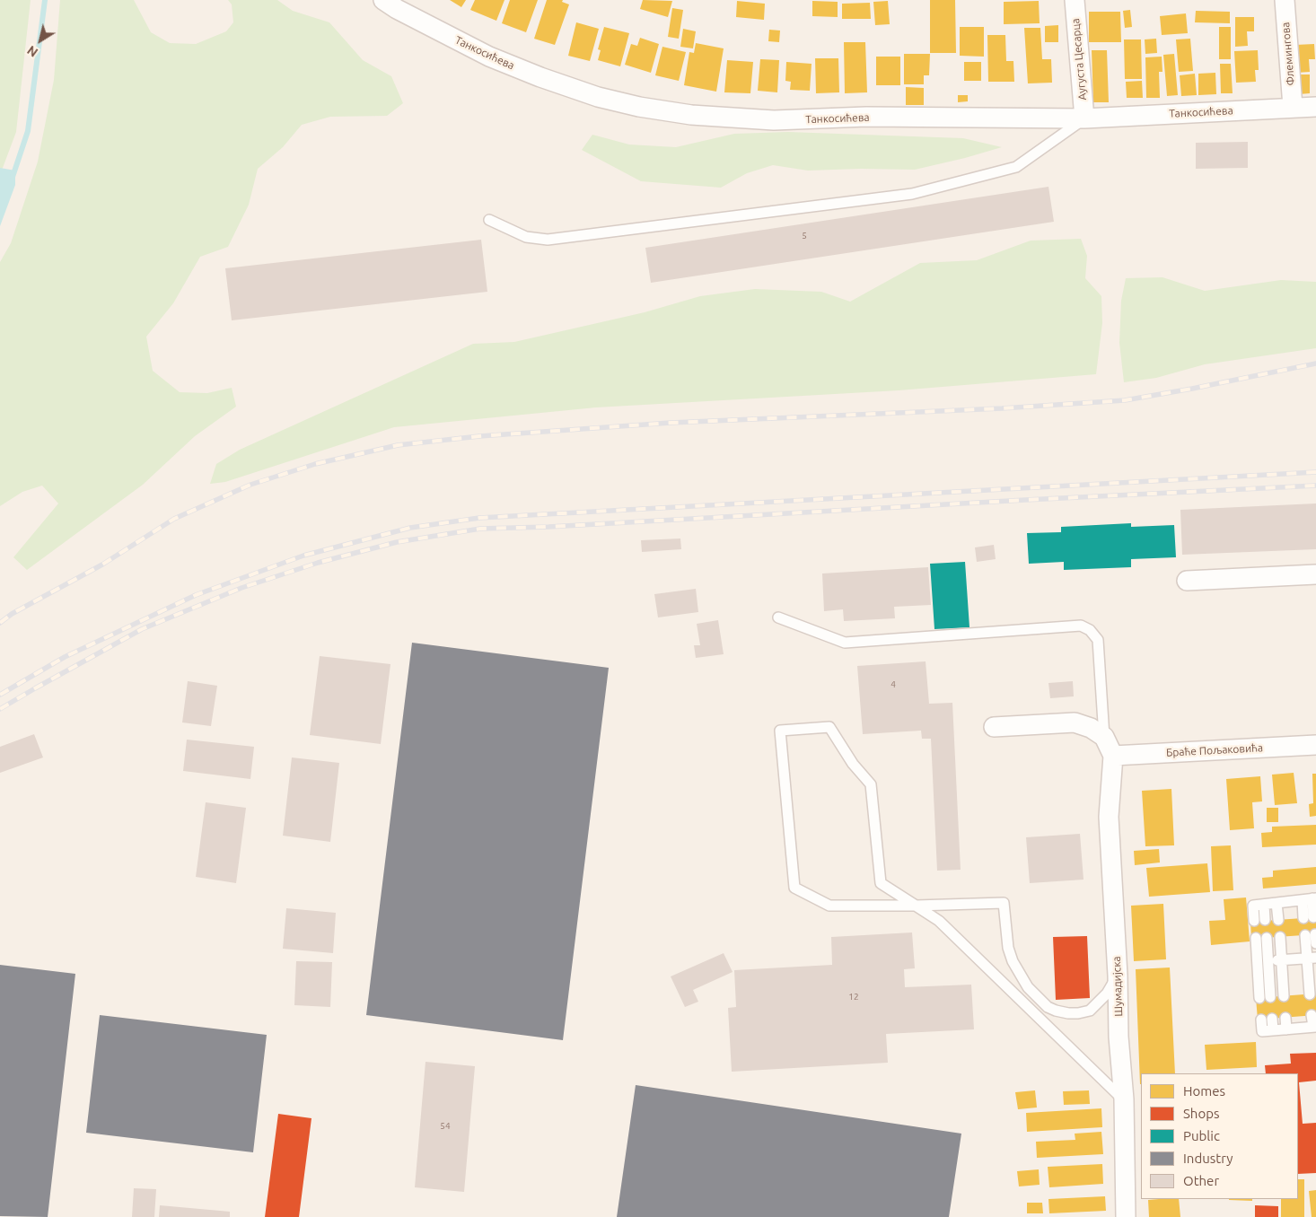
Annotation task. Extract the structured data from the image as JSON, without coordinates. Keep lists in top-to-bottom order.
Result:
{
  "streets": {
    "street": [
      "Танкосићева",
      "Флемингова",
      "Аугуста Цесарца",
      "Браће Пољаковића",
      "Шумадијска"
    ]
  },
  "crossings": [
    ["Танкосићева", "Флемингова"],
    ["Танкосићева", "Аугуста Цесарца"],
    ["Браће Пољаковића", "Шумадијска"]
  ],
  "house_numbers": [
    "5",
    "4",
    "12",
    "54"
  ],
  "legend": [
    "Homes",
    "Shops",
    "Public",
    "Industry",
    "Other"
  ],
  "north": "bottom left"
}
